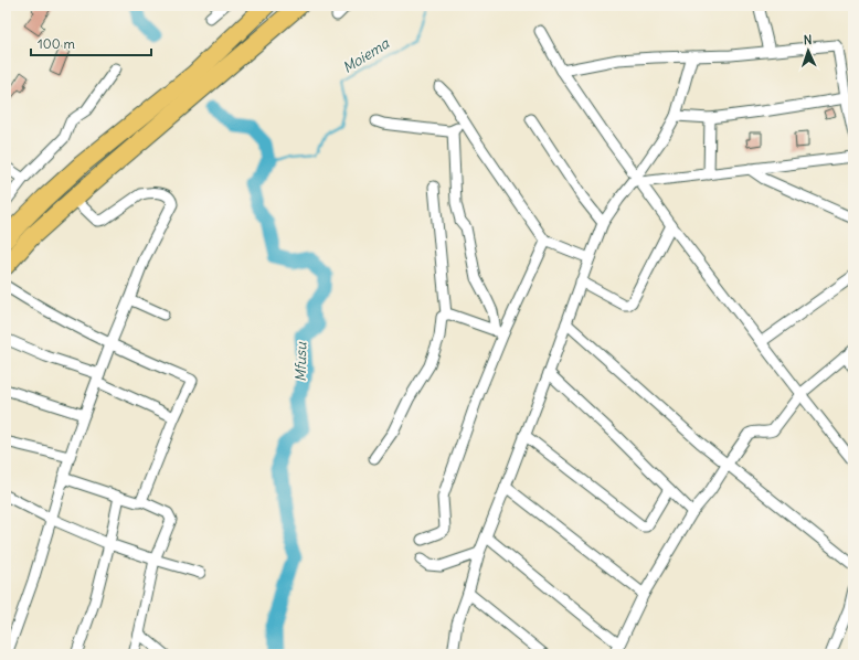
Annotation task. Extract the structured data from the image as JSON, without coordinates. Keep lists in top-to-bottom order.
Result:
{
  "water": ["Moiema", "Mfusu"],
  "scale_bar": "100 m",
  "north": "top"
}
